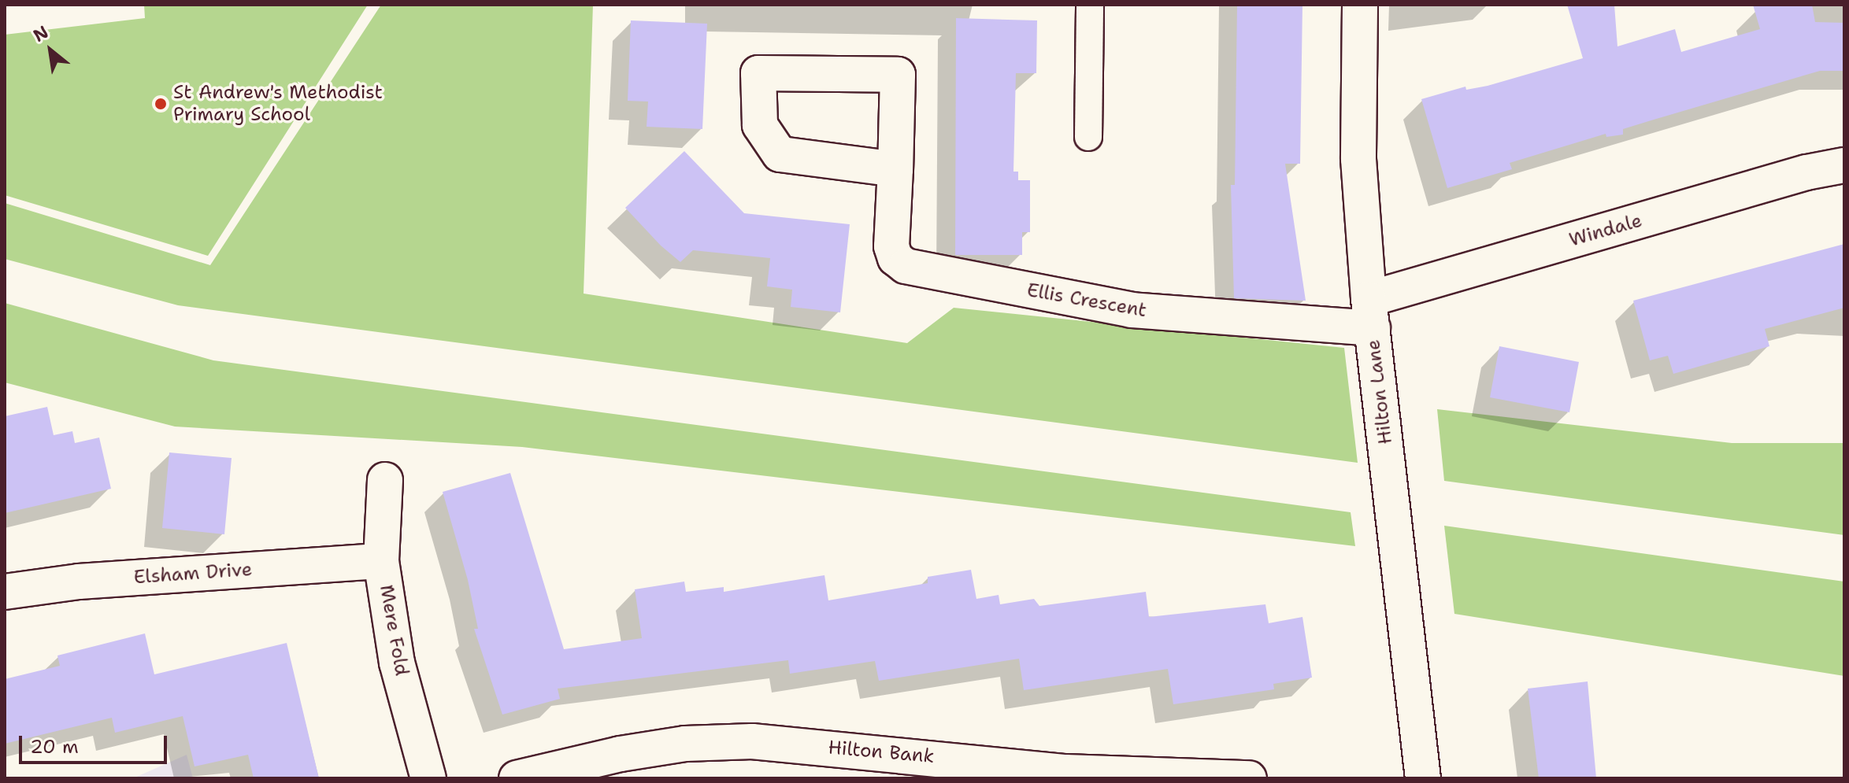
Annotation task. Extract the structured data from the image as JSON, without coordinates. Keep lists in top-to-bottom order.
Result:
{
  "streets": {
    "street": [
      "Windale",
      "Ellis Crescent",
      "Hilton Lane",
      "Elsham Drive",
      "Mere Fold",
      "Hilton Bank"
    ]
  },
  "crossings": [
    ["Windale", "Ellis Crescent"],
    ["Windale", "Hilton Lane"],
    ["Ellis Crescent", "Hilton Lane"],
    ["Elsham Drive", "Mere Fold"]
  ],
  "places": ["St Andrew's Methodist Primary School"],
  "scale_bar": "20 m",
  "north": "top left"
}
